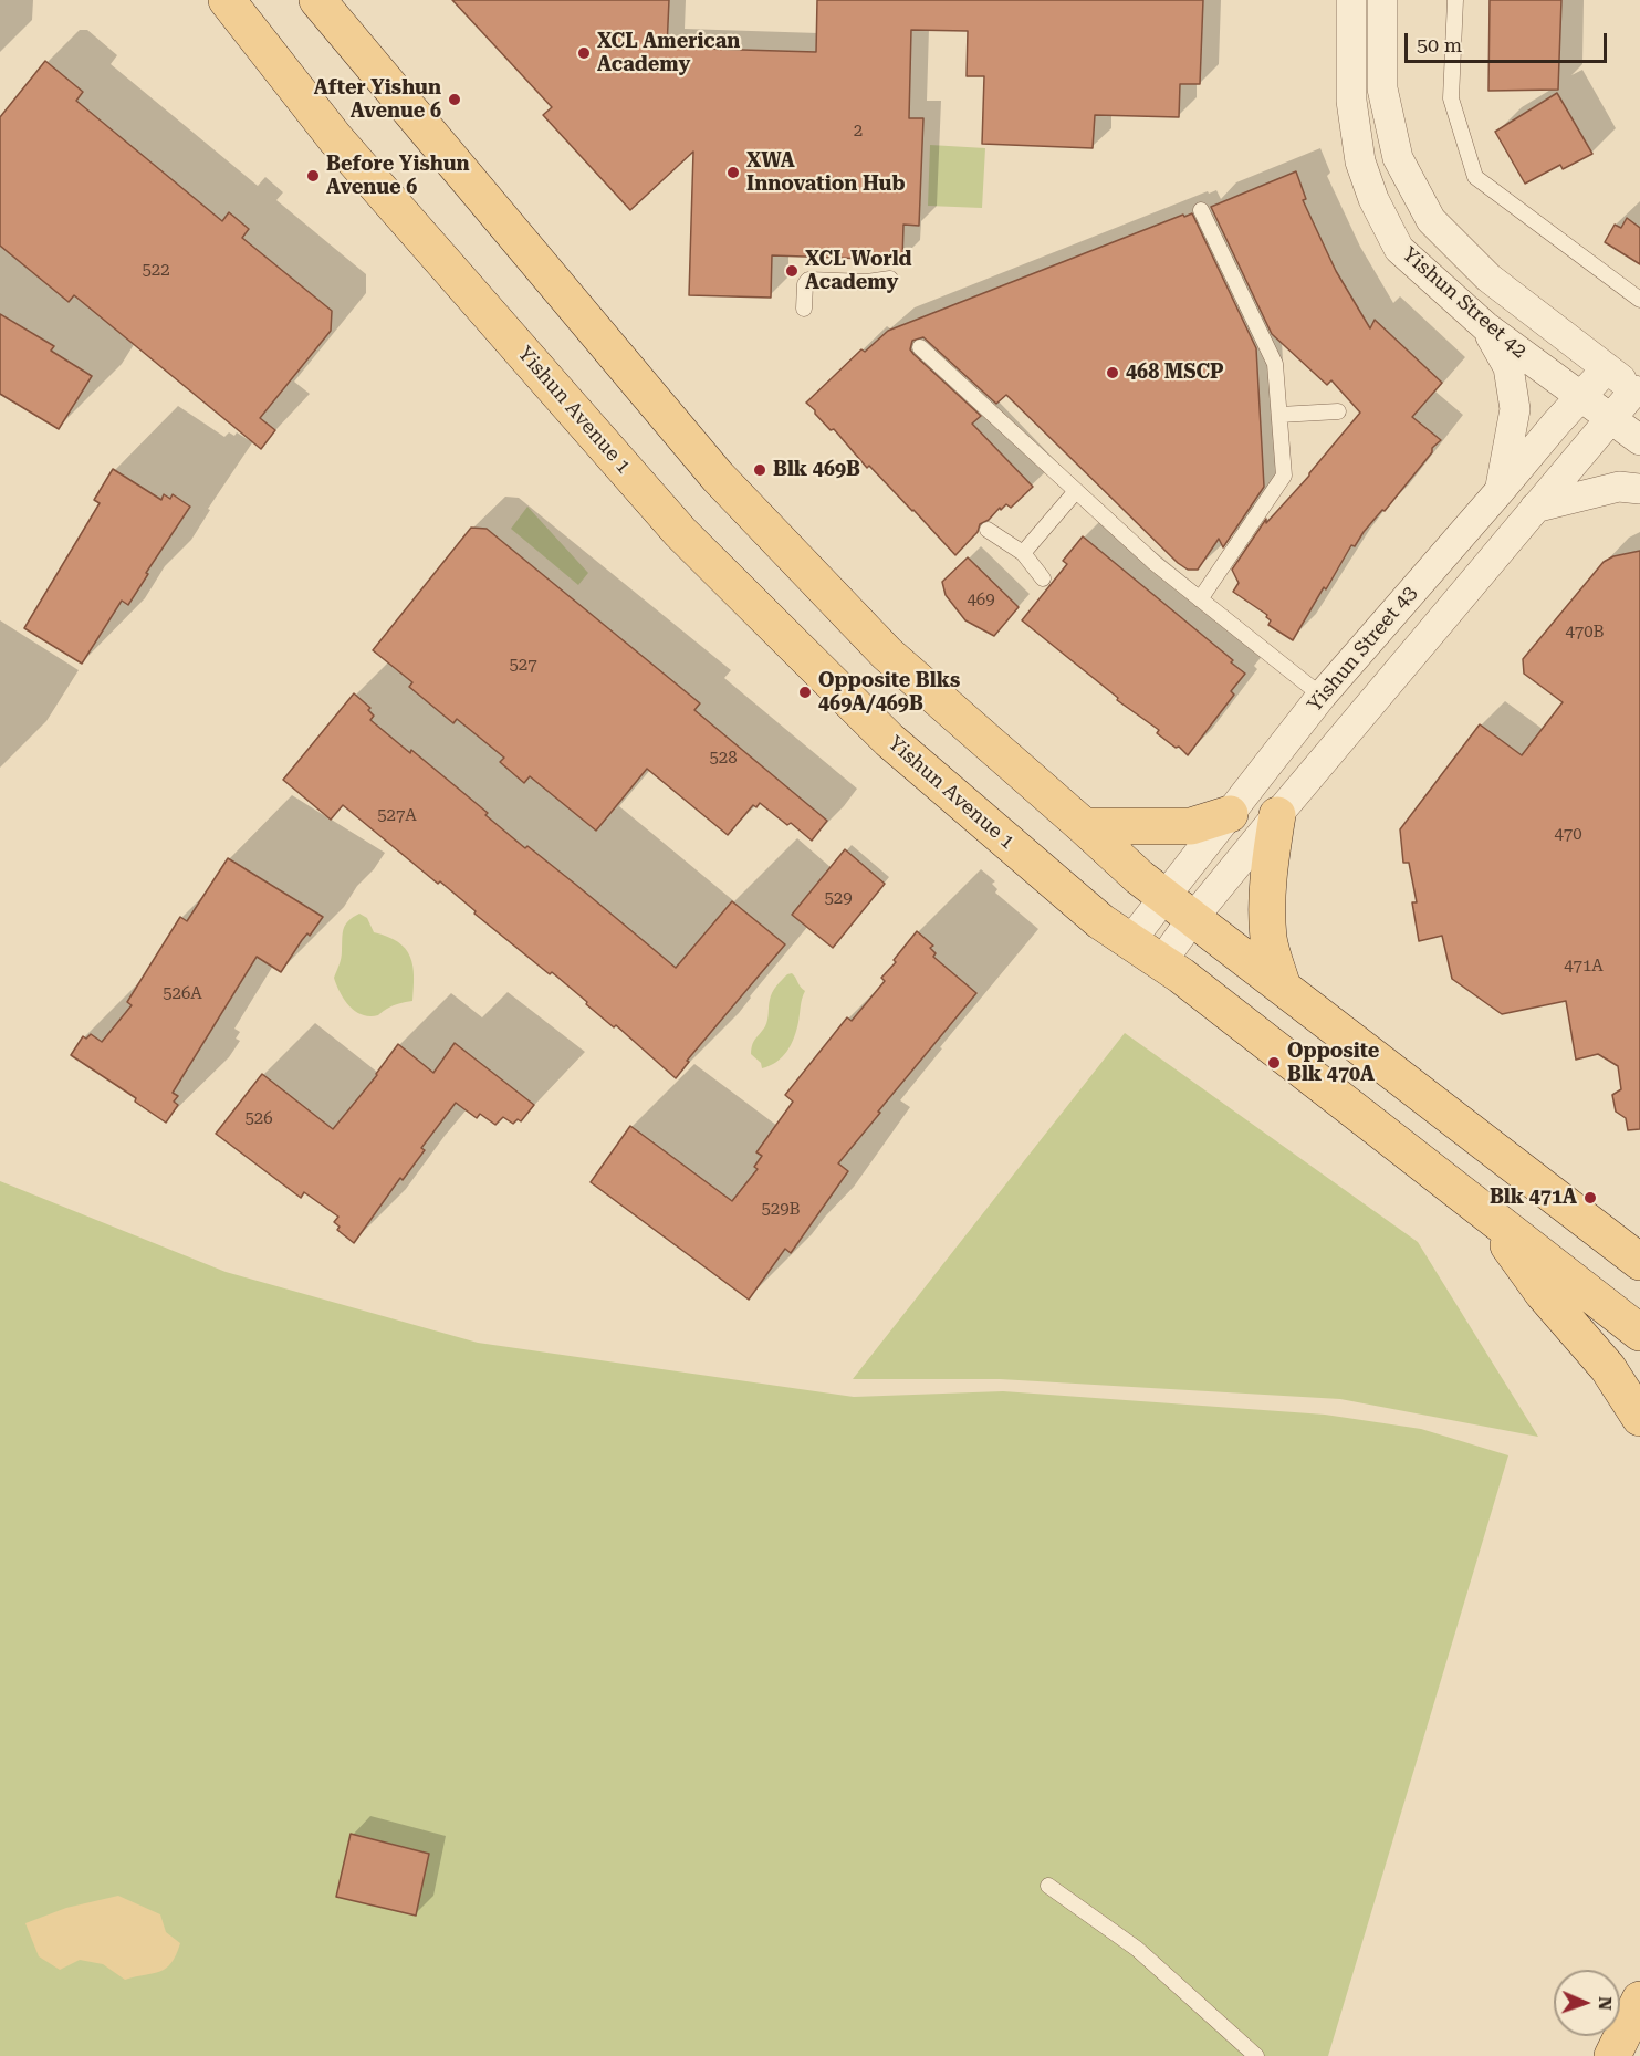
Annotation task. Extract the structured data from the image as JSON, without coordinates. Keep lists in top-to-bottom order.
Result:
{
  "streets": {
    "main road": ["Yishun Avenue 1"],
    "street": ["Yishun Street 42", "Yishun Street 43"]
  },
  "crossings": [
    ["Yishun Street 42", "Yishun Street 43"],
    ["Yishun Avenue 1", "Yishun Street 43"]
  ],
  "places": [
    "XCL American Academy",
    "After Yishun Avenue 6",
    "XWA Innovation Hub",
    "Before Yishun Avenue 6",
    "XCL World Academy",
    "468 MSCP",
    "Blk 469B",
    "Opposite Blks 469A/469B",
    "Opposite Blk 470A",
    "Blk 471A"
  ],
  "house_numbers": [
    "2",
    "522",
    "469",
    "470B",
    "527",
    "528",
    "527A",
    "470",
    "529",
    "471A",
    "526A",
    "526",
    "529B"
  ],
  "scale_bar": "50 m",
  "north": "right"
}
